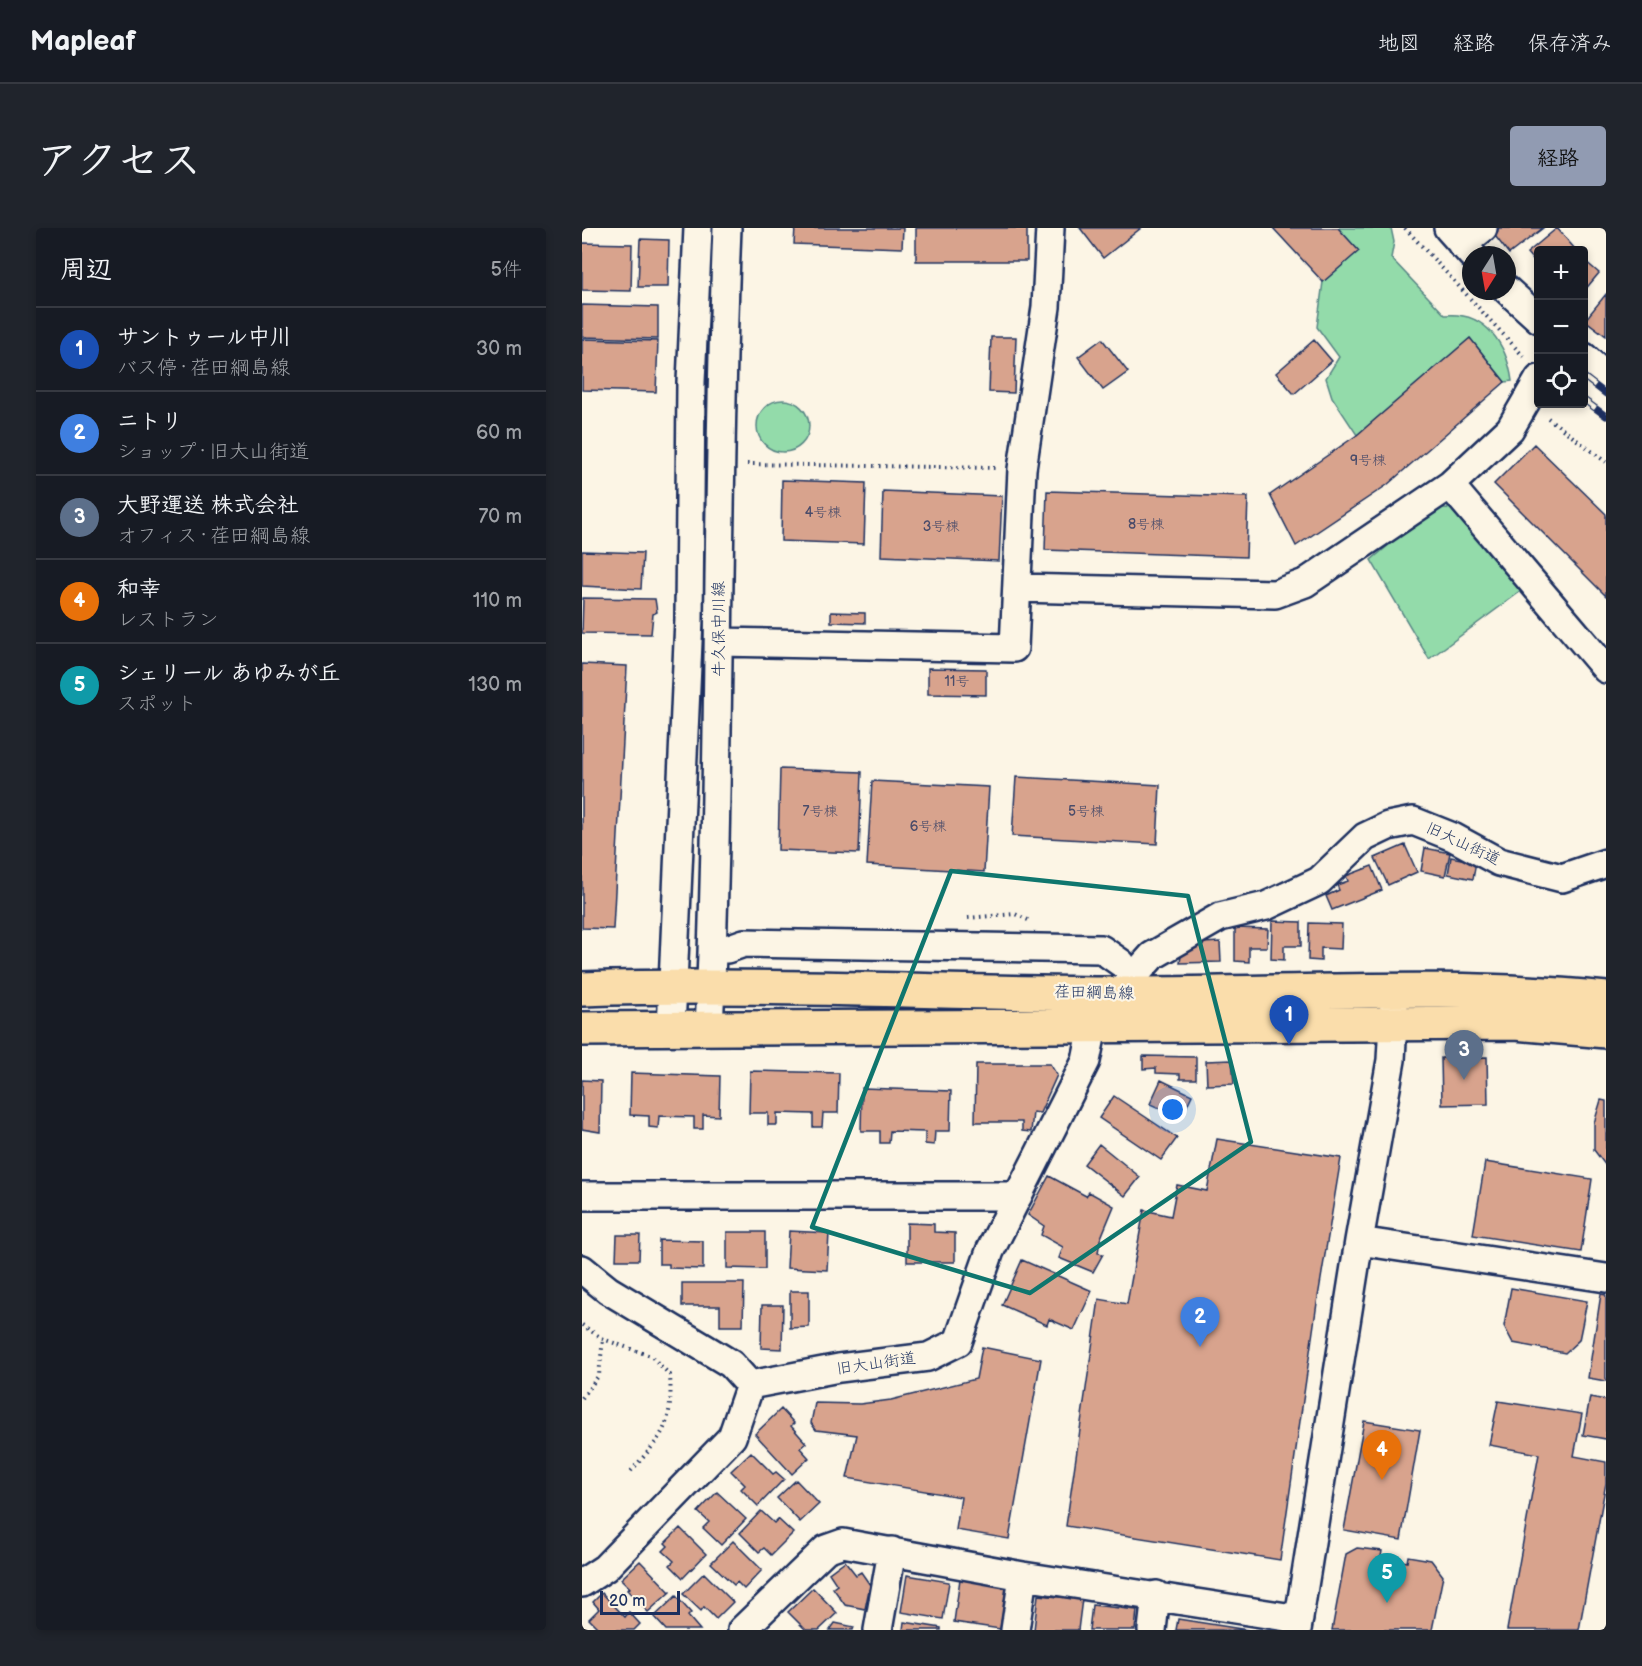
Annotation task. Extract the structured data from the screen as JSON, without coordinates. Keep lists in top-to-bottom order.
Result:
{
  "streets": {
    "main road": ["荏田綱島線"],
    "street": ["牛久保中川線", "旧大山街道"]
  },
  "crossings": [
    ["牛久保中川線", "荏田綱島線"],
    ["旧大山街道", "荏田綱島線"]
  ],
  "house_numbers": [
    "9号棟",
    "4号棟",
    "8号棟",
    "3号棟",
    "11号",
    "7号棟",
    "5号棟",
    "6号棟"
  ],
  "scale_bar": "20 m",
  "north": "bottom",
  "page": {
    "header": "Mapleaf",
    "nav": ["地図", "経路", "保存済み"],
    "title": "アクセス",
    "buttons": "経路",
    "heading": ["周辺", "5件"],
    "map_buttons": ["+", "−"],
    "list": [
      {
        "mark": "1",
        "name": "サントゥール中川",
        "note": "バス停 · 荏田綱島線",
        "value": "30 m"
      },
      {
        "mark": "2",
        "name": "ニトリ",
        "note": "ショップ · 旧大山街道",
        "value": "60 m"
      },
      {
        "mark": "3",
        "name": "大野運送 株式会社",
        "note": "オフィス · 荏田綱島線",
        "value": "70 m"
      },
      {
        "mark": "4",
        "name": "和幸",
        "note": "レストラン",
        "value": "110 m"
      },
      {
        "mark": "5",
        "name": "シェリール あゆみが丘",
        "note": "スポット",
        "value": "130 m"
      }
    ],
    "pins": [
      "1",
      "3",
      "2",
      "4",
      "5"
    ],
    "scale": "20 m"
  }
}
